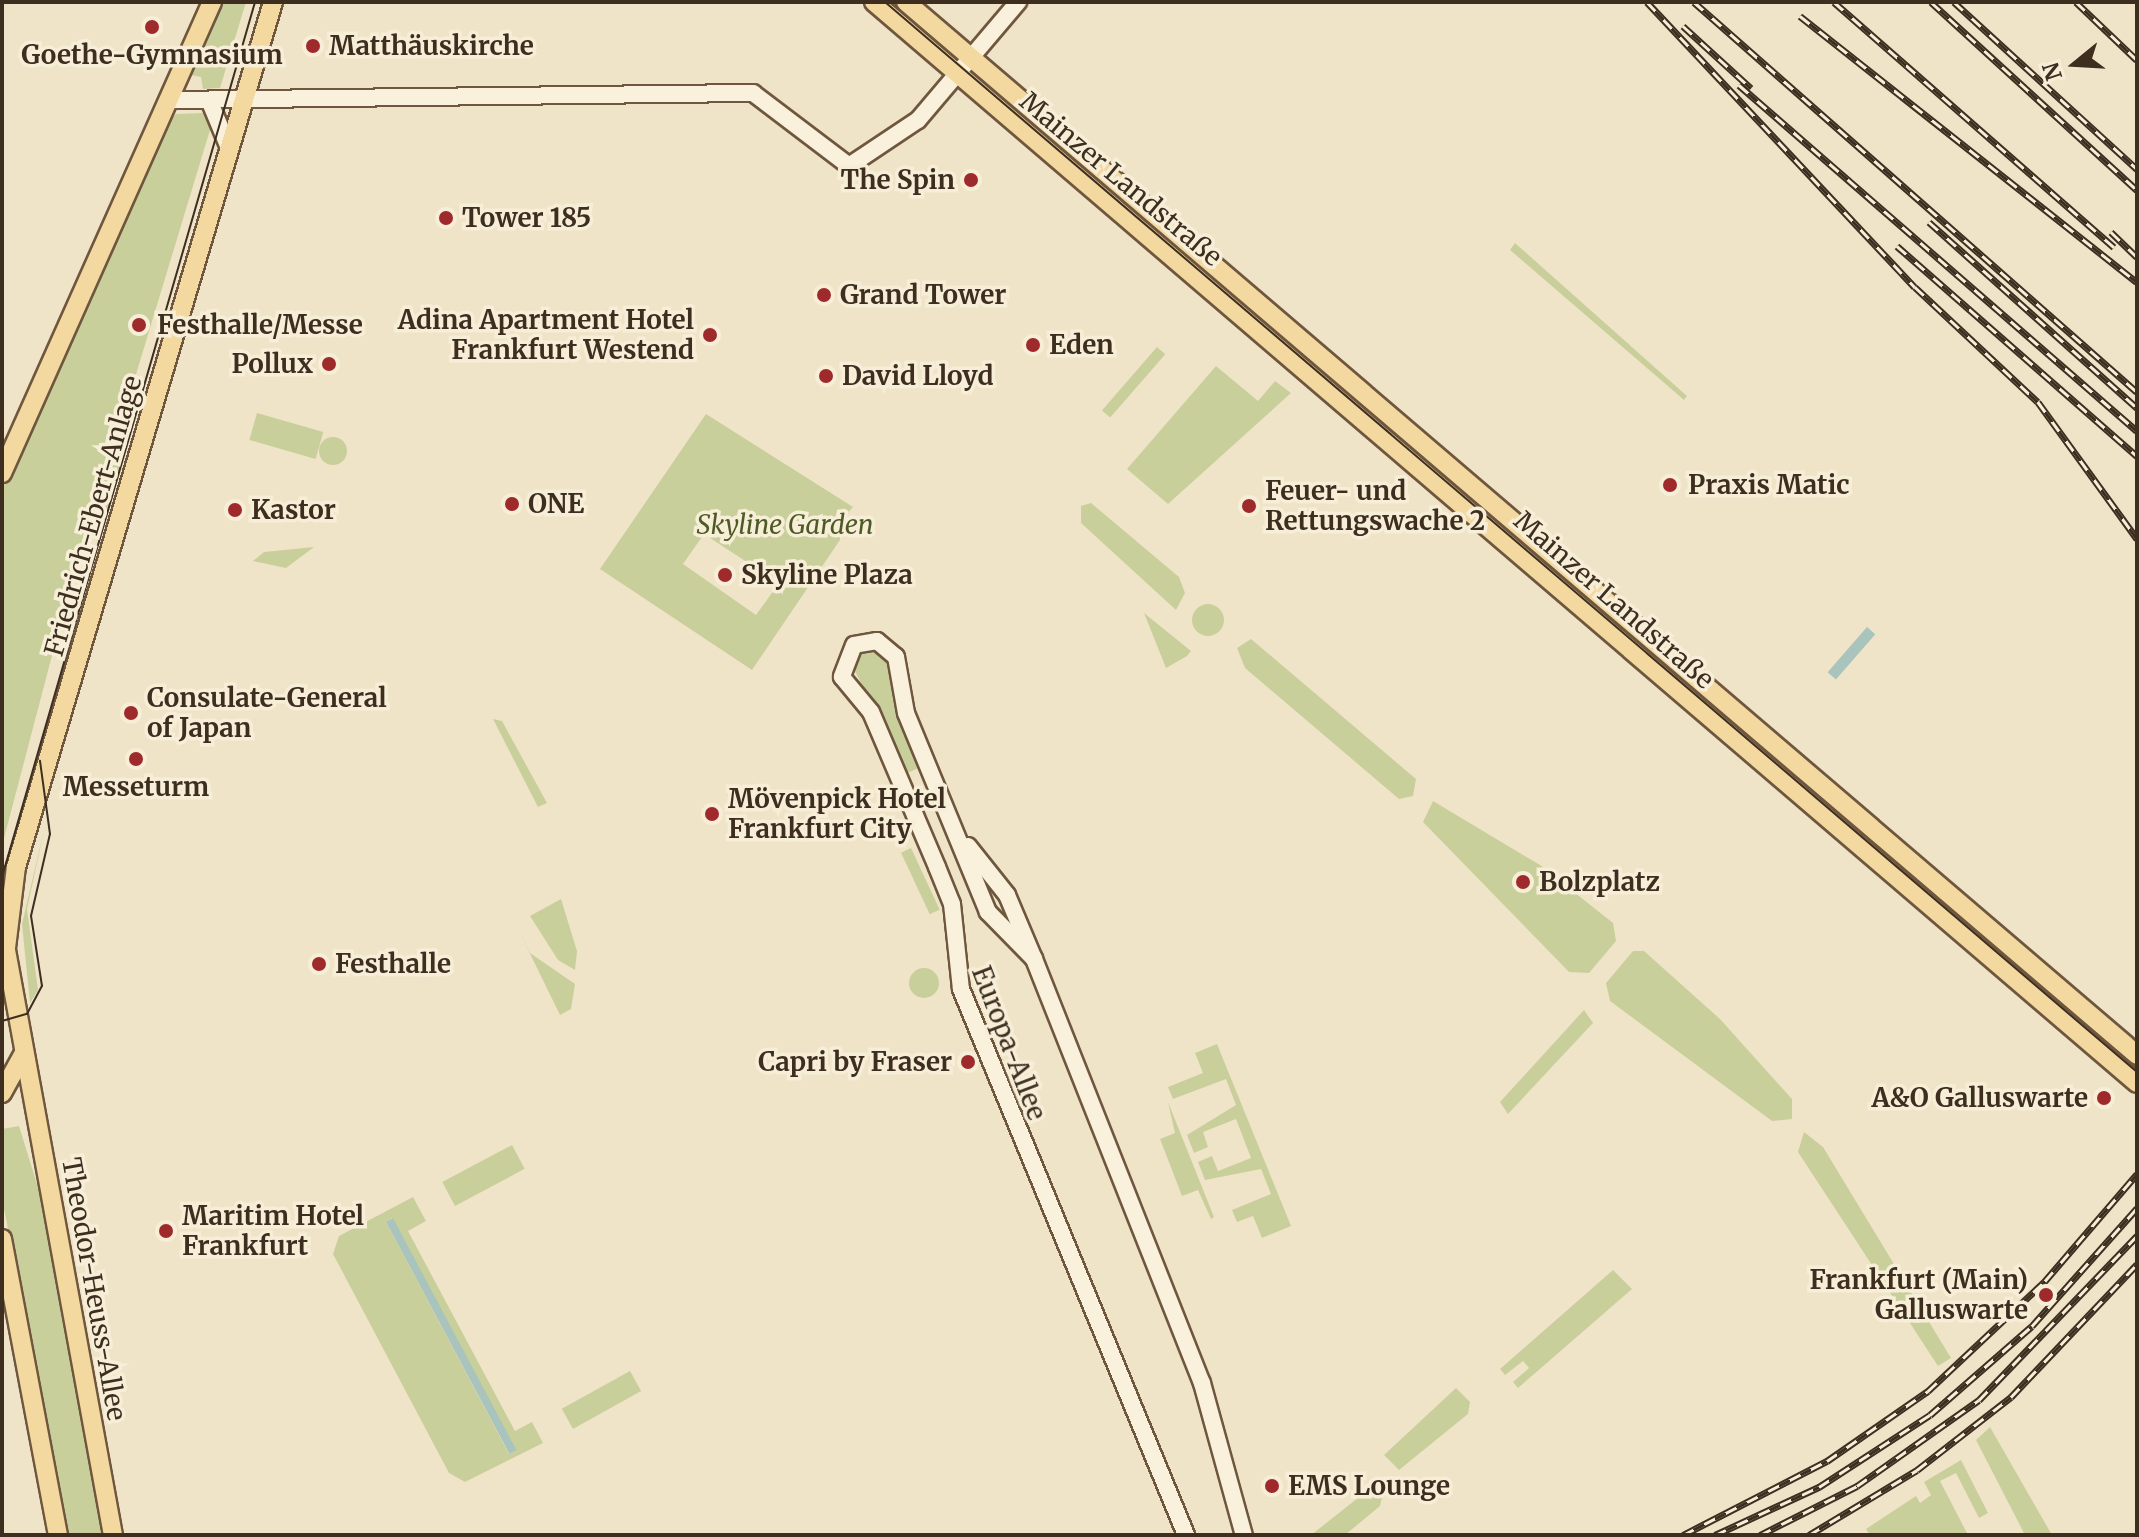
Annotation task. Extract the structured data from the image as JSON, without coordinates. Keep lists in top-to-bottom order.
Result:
{
  "streets": {
    "main road": ["Mainzer Landstraße", "Friedrich-Ebert-Anlage", "Theodor-Heuss-Allee"],
    "street": ["Europa-Allee"]
  },
  "crossings": [
    ["Friedrich-Ebert-Anlage", "Theodor-Heuss-Allee"]
  ],
  "parks": ["Skyline Garden"],
  "places": [
    "Goethe-Gymnasium",
    "Matthäuskirche",
    "The Spin",
    "Tower 185",
    "Grand Tower",
    "Festhalle/Messe",
    "Adina Apartment Hotel Frankfurt Westend",
    "Eden",
    "Pollux",
    "David Lloyd",
    "Praxis Matic",
    "ONE",
    "Feuer- und Rettungswache 2",
    "Kastor",
    "Skyline Plaza",
    "Consulate-General of Japan",
    "Messeturm",
    "Mövenpick Hotel Frankfurt City",
    "Bolzplatz",
    "Festhalle",
    "Capri by Fraser",
    "A&O Galluswarte",
    "Maritim Hotel Frankfurt",
    "Frankfurt (Main) Galluswarte",
    "EMS Lounge"
  ],
  "north": "left"
}
